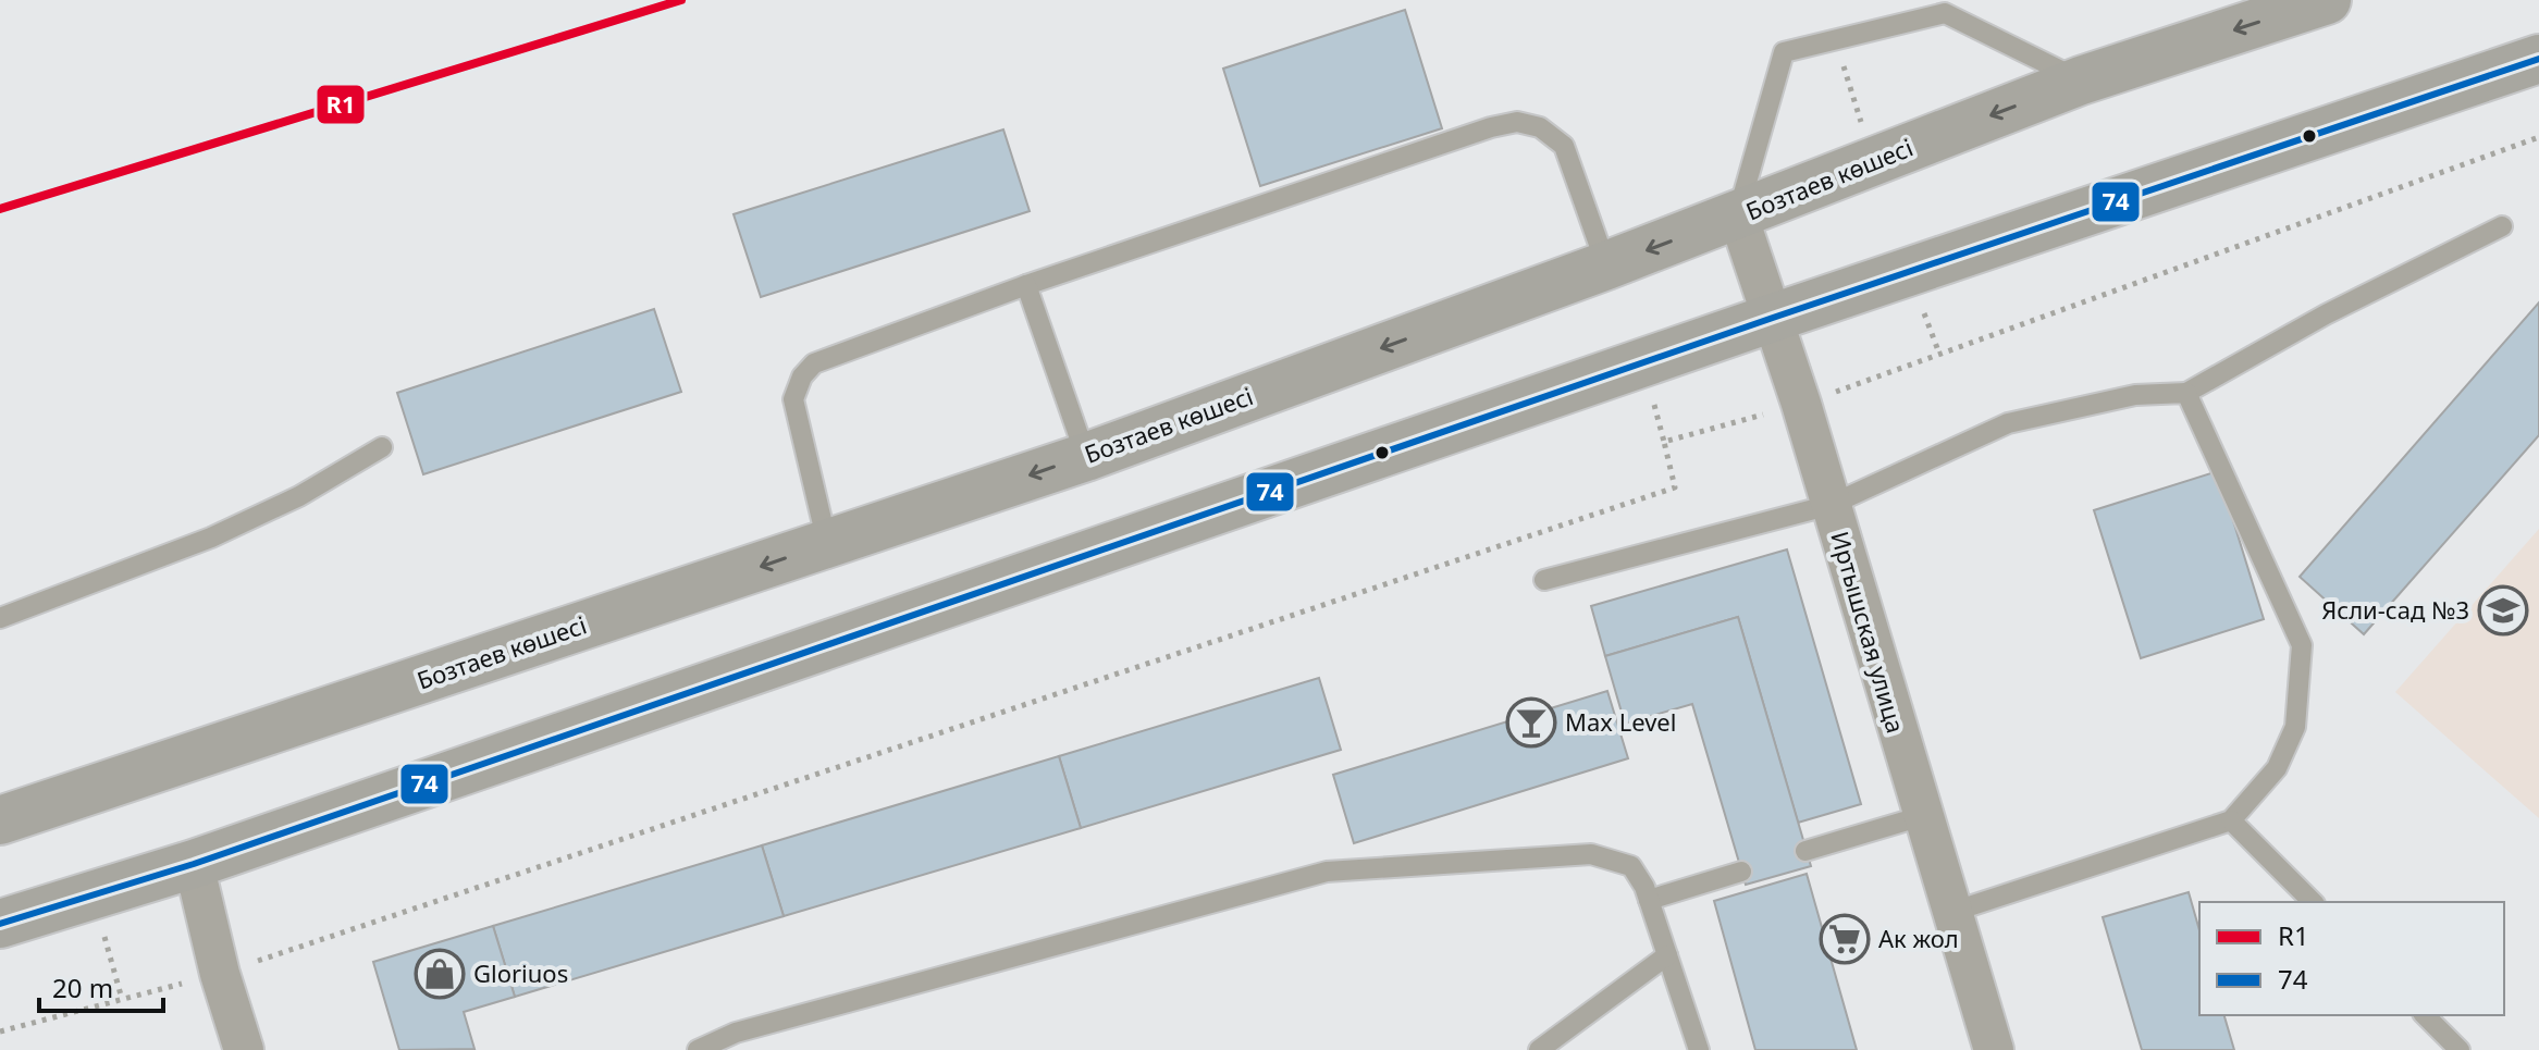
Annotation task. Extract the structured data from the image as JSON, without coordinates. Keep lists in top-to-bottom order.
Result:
{
  "streets": {
    "highway": ["Бозтаев көшесі"],
    "street": ["Иртышская улица"]
  },
  "crossings": [
    ["Бозтаев көшесі", "Иртышская улица"]
  ],
  "places": {
    "school or university": ["Ясли-сад №3"],
    "bar": ["Max Level"],
    "supermarket": ["Ак жол"],
    "shop": ["Gloriuos"]
  },
  "lines": ["transit line R1", "transit line 74"],
  "legend": ["R1", "74"],
  "scale_bar": "20 m"
}
